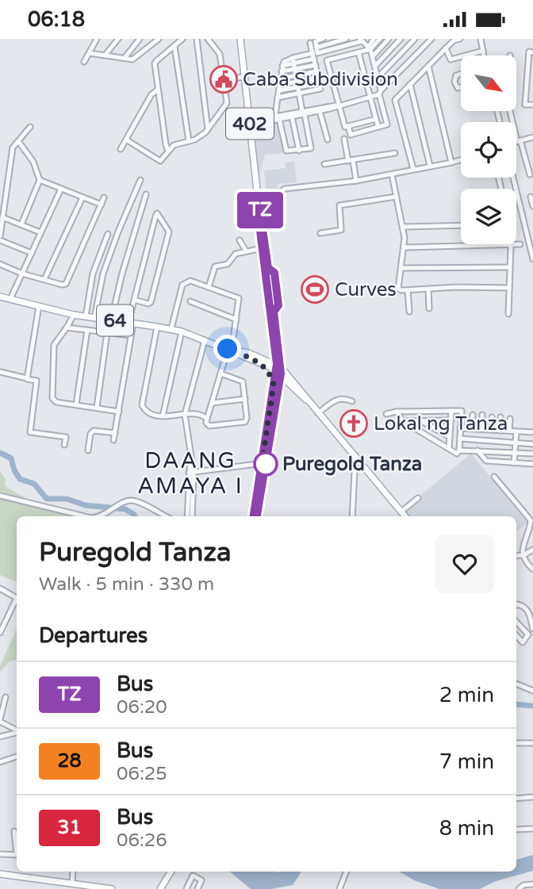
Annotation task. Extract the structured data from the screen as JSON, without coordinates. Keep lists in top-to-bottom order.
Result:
{
  "streets": {
    "main road": ["402", "64"]
  },
  "crossings": [
    ["402", "64"]
  ],
  "districts": ["DAANG AMAYA I"],
  "places": {
    "public building": ["Caba Subdivision"],
    "sports": ["Curves"],
    "church": ["Lokal ng Tanza"],
    "other": ["Puregold Tanza"]
  },
  "lines": ["bus line TZ"],
  "north": "bottom right",
  "page": {
    "status": "06:18",
    "on_map": "TZ",
    "heading": [
      ["Puregold Tanza", "Walk · 5 min · 330 m"],
      "Departures"
    ],
    "list": [
      {
        "mark": "TZ",
        "name": "Bus",
        "note": "06:20",
        "value": "2 min"
      },
      {
        "mark": "28",
        "name": "Bus",
        "note": "06:25",
        "value": "7 min"
      },
      {
        "mark": "31",
        "name": "Bus",
        "note": "06:26",
        "value": "8 min"
      }
    ]
  }
}
